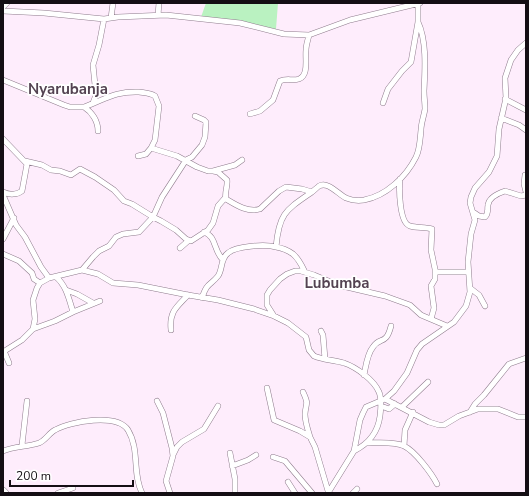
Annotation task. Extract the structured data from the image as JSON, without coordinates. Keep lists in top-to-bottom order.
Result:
{
  "districts": ["Nyarubanja", "Lubumba"],
  "scale_bar": "200 m"
}
